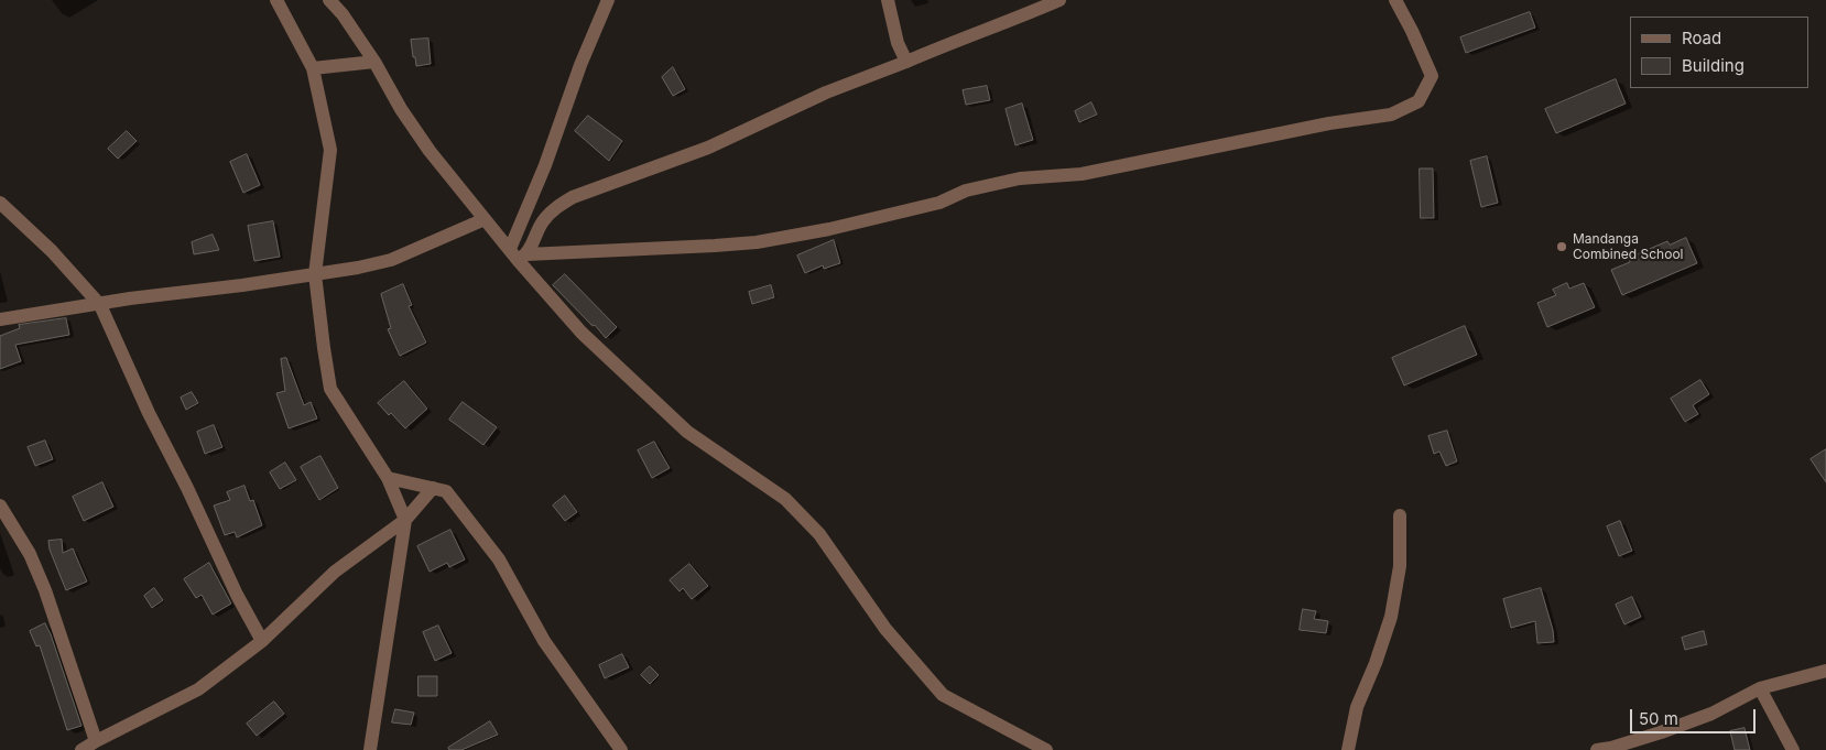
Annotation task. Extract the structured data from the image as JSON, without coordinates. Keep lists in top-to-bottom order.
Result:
{
  "places": ["Mandanga Combined School"],
  "legend": ["Road", "Building"],
  "scale_bar": "50 m"
}
